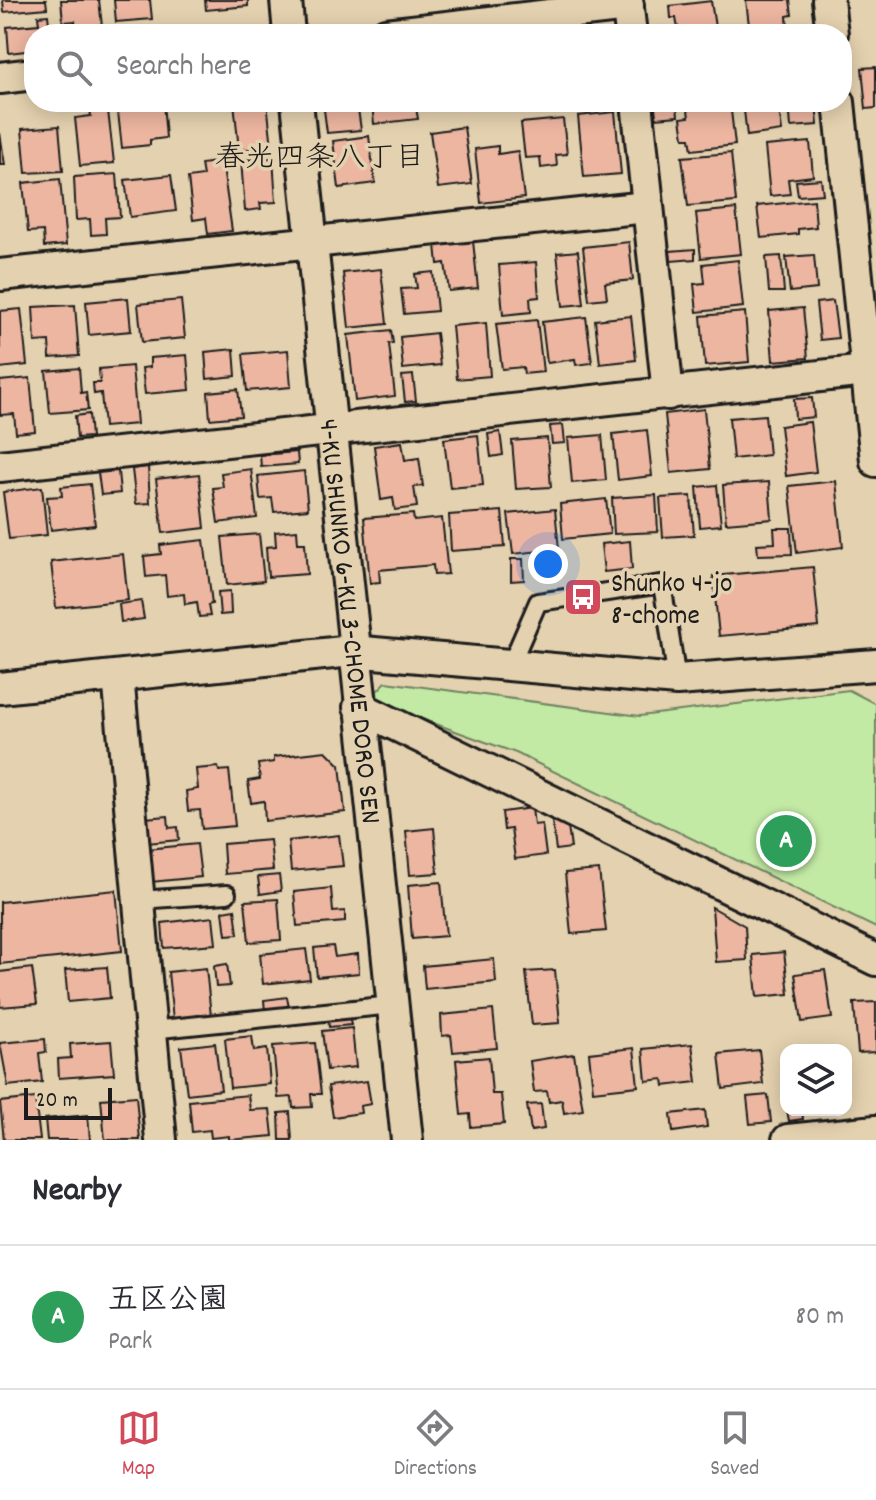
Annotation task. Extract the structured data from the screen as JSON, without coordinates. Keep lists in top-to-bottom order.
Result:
{
  "streets": {
    "street": ["4-KU SHUNKO 6-KU 3-CHOME DORO SEN"]
  },
  "districts": ["春光四条八丁目"],
  "places": {
    "bus stop": ["Shunko 4-jo 8-chome"]
  },
  "scale_bar": "20 m",
  "page": {
    "search": "Search here",
    "pins": "A",
    "scale": "20 m",
    "heading": "Nearby",
    "list": [
      {
        "mark": "A",
        "name": "五区公園",
        "note": "Park",
        "value": "80 m"
      }
    ],
    "nav": ["Map", "Directions", "Saved"]
  }
}
